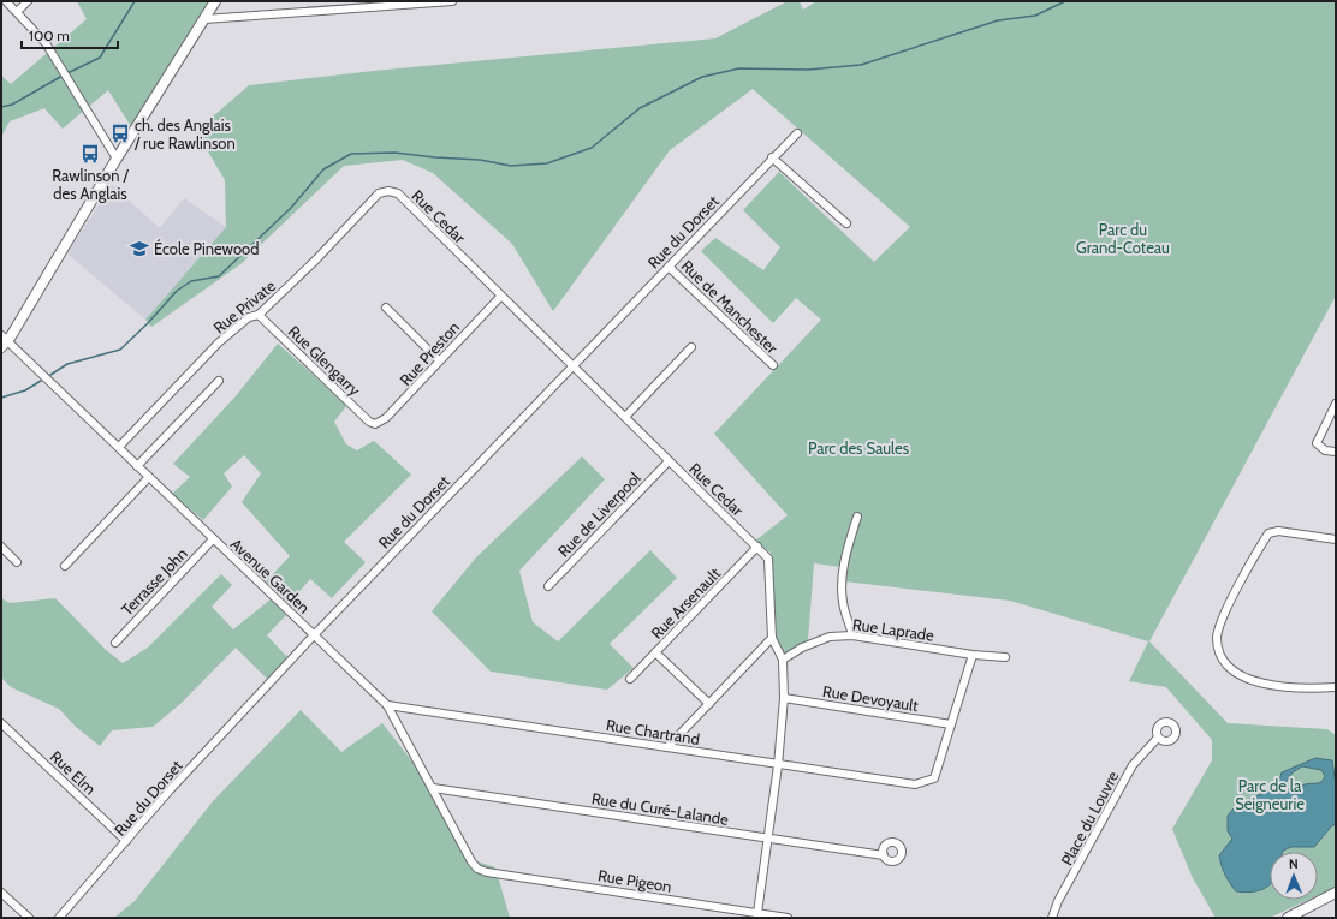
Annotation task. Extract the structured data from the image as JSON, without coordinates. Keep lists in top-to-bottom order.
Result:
{
  "streets": {
    "street": [
      "Rue Cedar",
      "Rue du Dorset",
      "Rue Private",
      "Rue de Manchester",
      "Rue Preston",
      "Rue Glengarry",
      "Rue de Liverpool",
      "Avenue Garden",
      "Terrasse John",
      "Rue Arsenault",
      "Rue Laprade",
      "Rue Devoyault",
      "Rue Chartrand",
      "Rue Elm",
      "Rue du Curé-Lalande",
      "Place du Louvre",
      "Rue Pigeon"
    ]
  },
  "crossings": [
    ["Rue Cedar", "Rue du Dorset"],
    ["Rue Cedar", "Rue Private"],
    ["Rue Cedar", "Rue Preston"],
    ["Rue Cedar", "Rue de Liverpool"],
    ["Rue Cedar", "Rue Arsenault"],
    ["Rue Cedar", "Rue Laprade"],
    ["Rue Cedar", "Rue Devoyault"],
    ["Rue Cedar", "Rue Chartrand"],
    ["Rue Cedar", "Rue du Curé-Lalande"],
    ["Rue Cedar", "Rue Pigeon"],
    ["Rue du Dorset", "Rue de Manchester"],
    ["Rue du Dorset", "Avenue Garden"],
    ["Rue du Dorset", "Rue Elm"],
    ["Rue Private", "Rue Glengarry"],
    ["Rue Private", "Avenue Garden"],
    ["Rue Preston", "Rue Glengarry"],
    ["Avenue Garden", "Terrasse John"],
    ["Avenue Garden", "Rue Chartrand"],
    ["Avenue Garden", "Rue du Curé-Lalande"],
    ["Avenue Garden", "Rue Pigeon"],
    ["Rue Devoyault", "Rue Chartrand"]
  ],
  "parks": ["Parc du Grand-Coteau", "Parc des Saules", "Parc de la Seigneurie"],
  "places": {
    "bus stop": ["ch. des Anglais / rue Rawlinson", "Rawlinson / des Anglais"],
    "school or university": ["École Pinewood"]
  },
  "scale_bar": "100 m",
  "north": "top"
}
